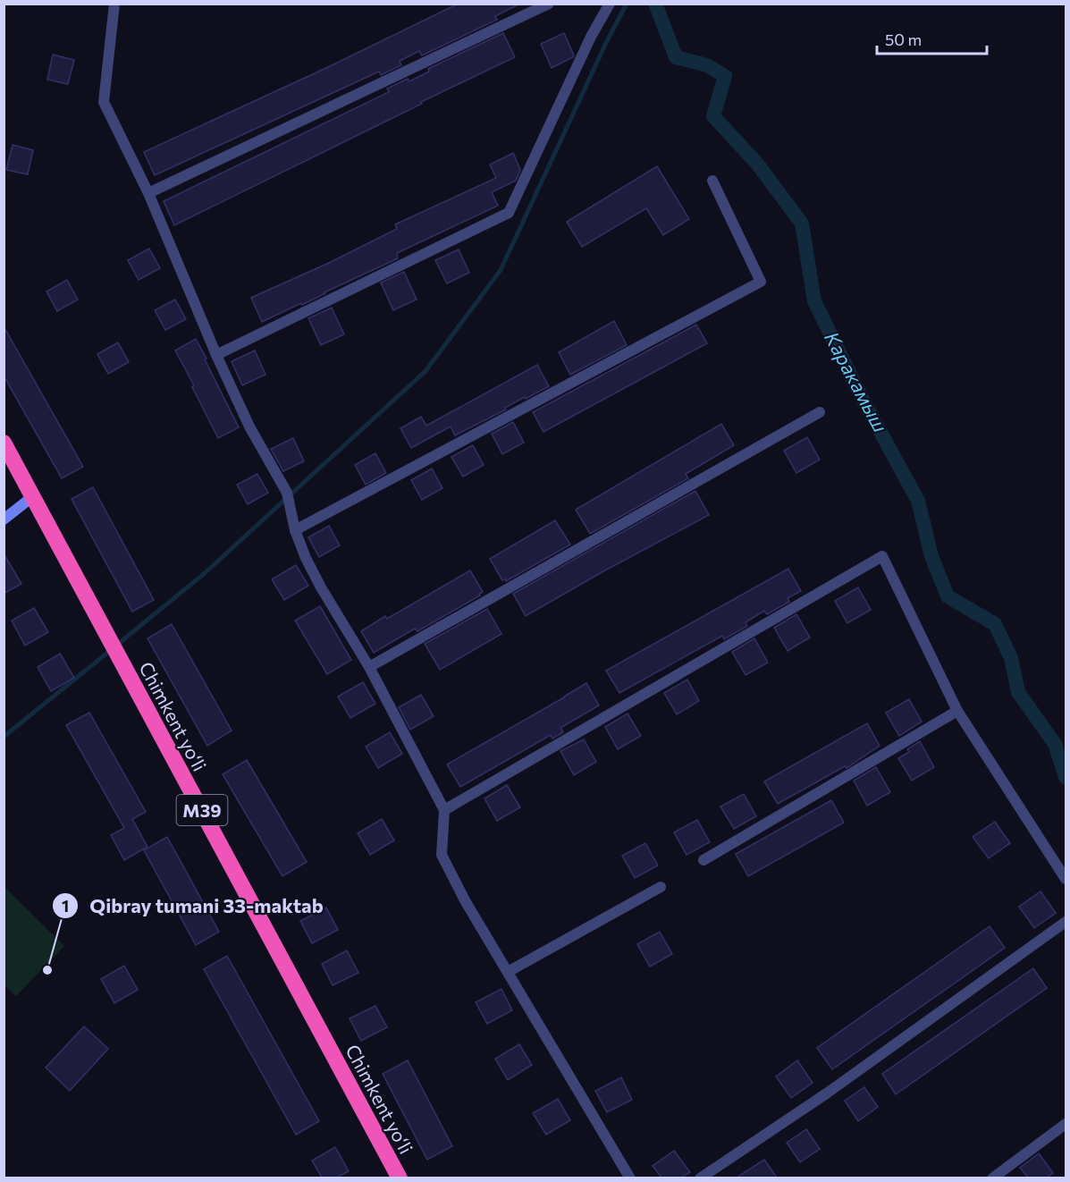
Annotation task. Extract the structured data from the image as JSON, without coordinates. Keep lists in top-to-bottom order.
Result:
{
  "streets": {
    "highway": ["Chimkent yo‘li", "M39"]
  },
  "water": ["Каракамыш"],
  "places": ["Qibray tumani 33-maktab"],
  "scale_bar": "50 m"
}
